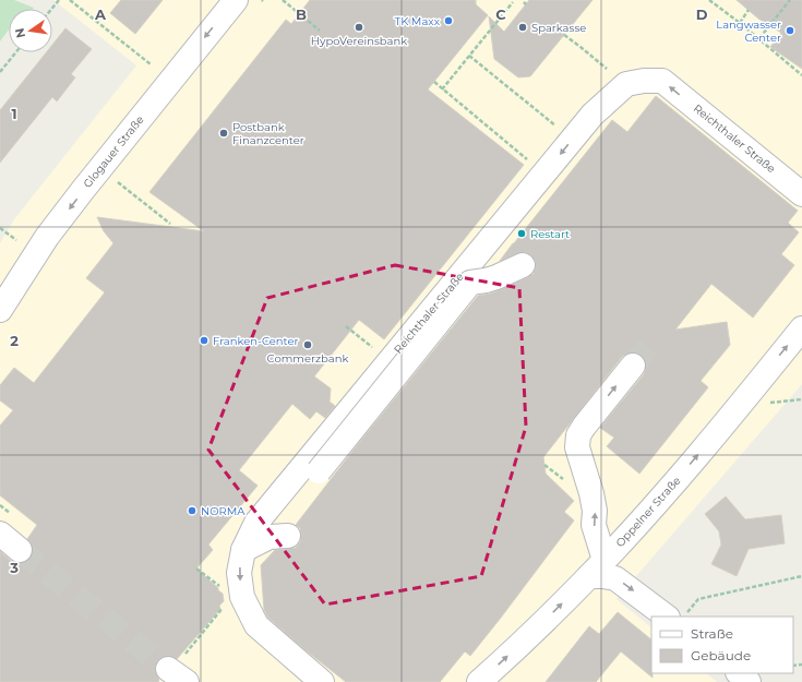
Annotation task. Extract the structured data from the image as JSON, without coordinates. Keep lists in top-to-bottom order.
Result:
{
  "streets": {
    "street": ["Reichthaler Straße", "Glogauer Straße", "Oppelner Straße"]
  },
  "one_way": ["Glogauer Straße", "Oppelner Straße"],
  "places": [
    "TK Maxx",
    "HypoVereinsbank",
    "Sparkasse",
    "Langwasser Center",
    "Postbank Finanzcenter",
    "Restart",
    "Franken-Center",
    "Commerzbank",
    "NORMA"
  ],
  "legend": ["Straße", "Gebäude"],
  "north": "left",
  "grid": {
    "columns": [
      "A",
      "B",
      "C",
      "D"
    ],
    "rows": ["1", "2", "3"]
  }
}
